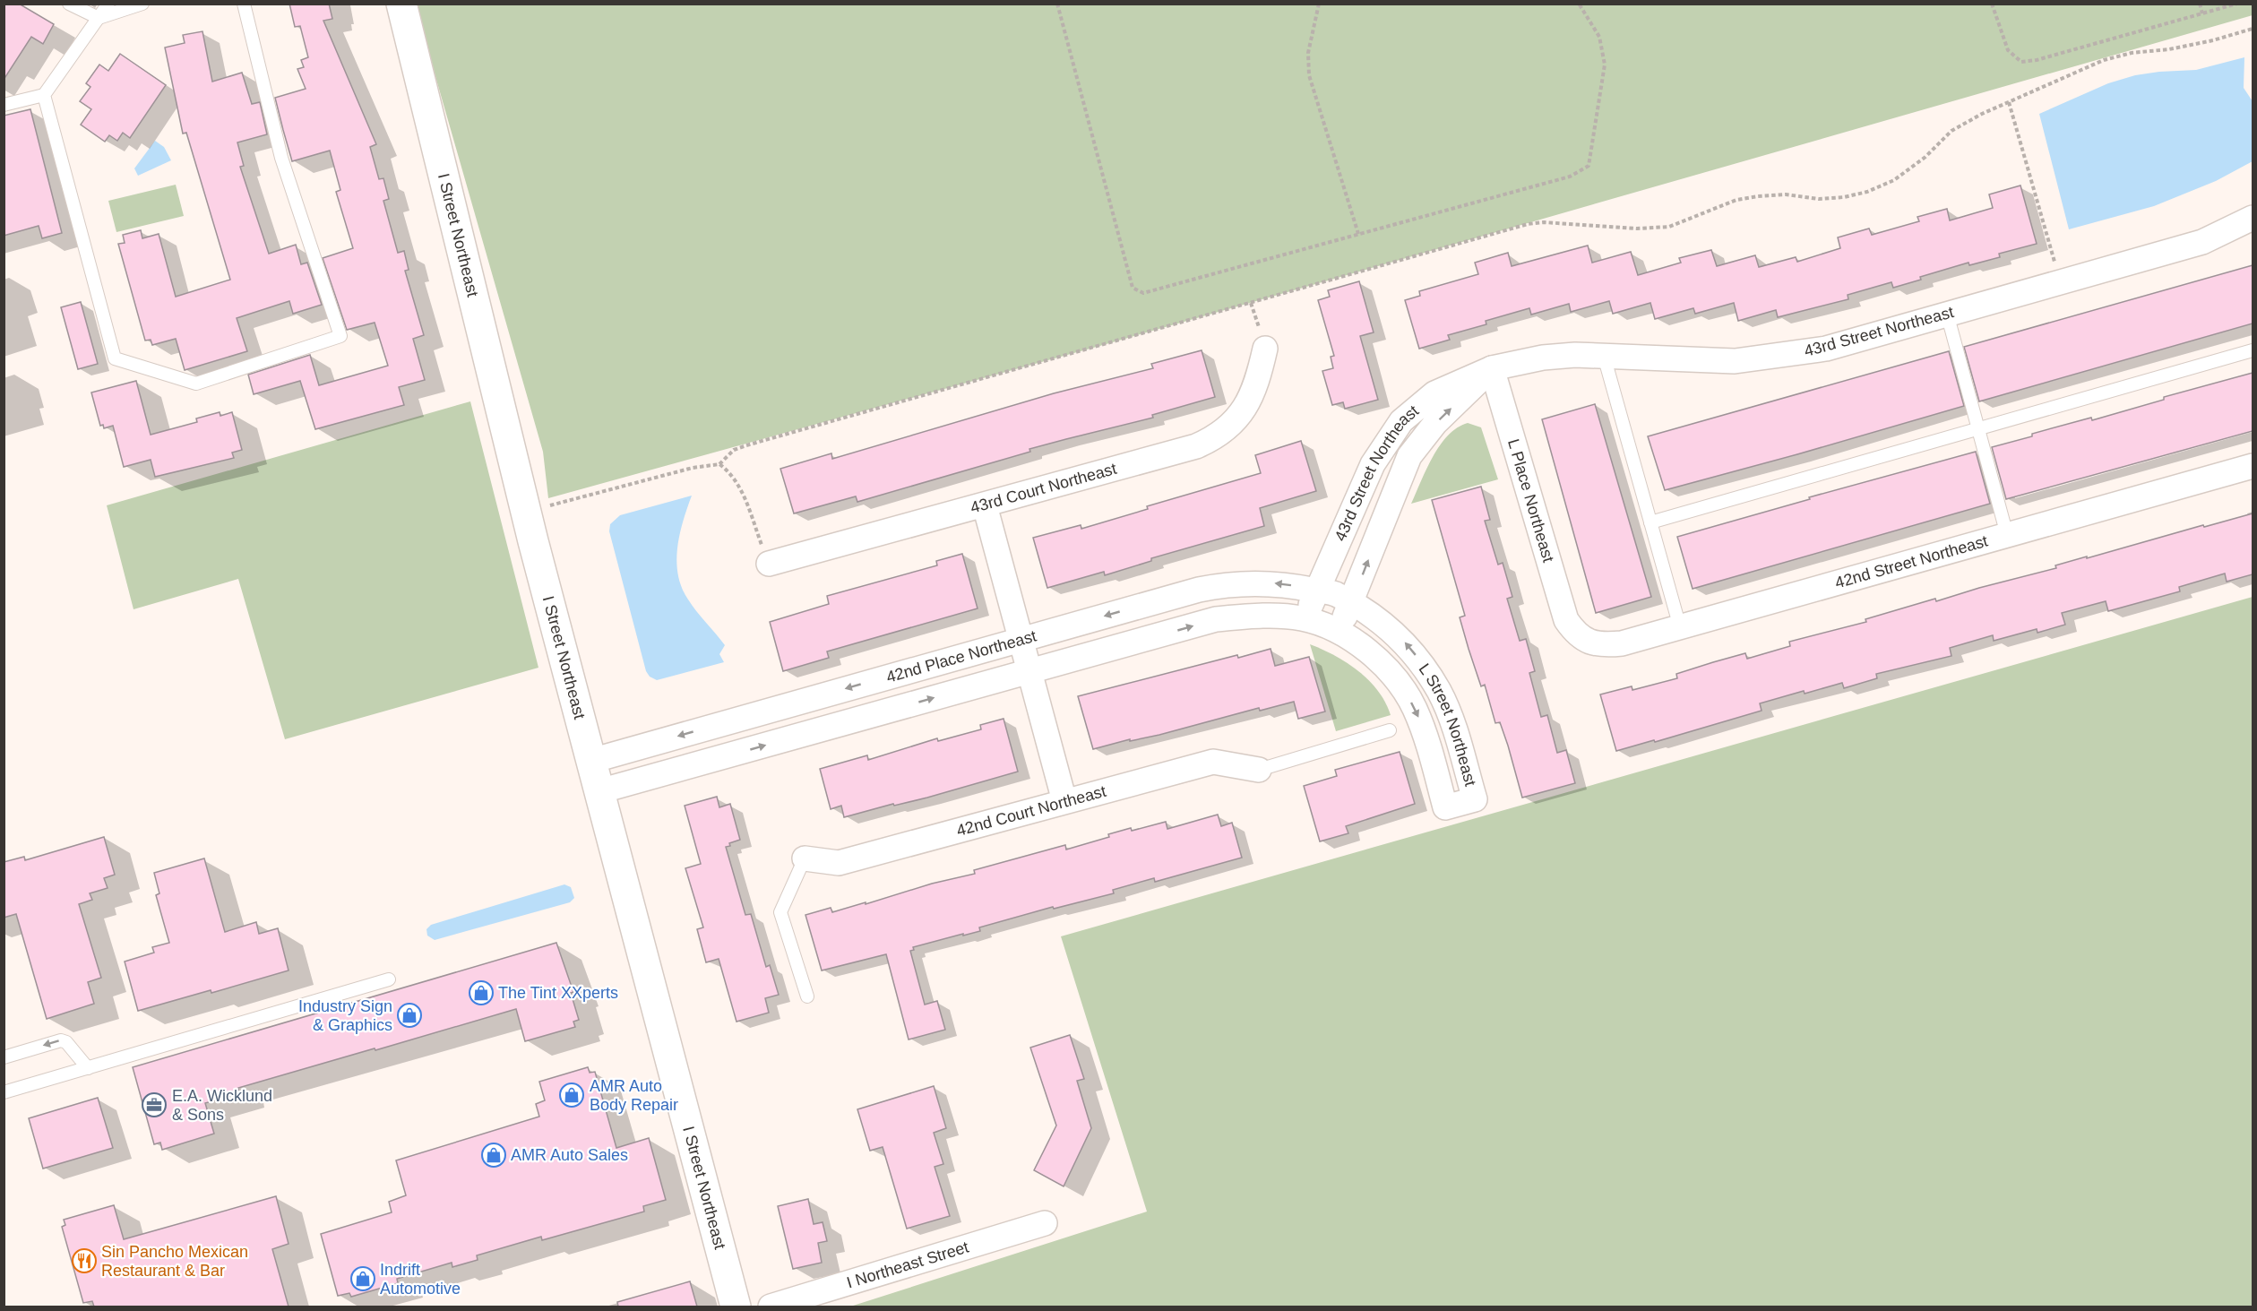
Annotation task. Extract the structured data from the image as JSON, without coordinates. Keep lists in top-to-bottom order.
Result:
{
  "streets": {
    "street": [
      "I Street Northeast",
      "43rd Street Northeast",
      "43rd Court Northeast",
      "L Place Northeast",
      "42nd Street Northeast",
      "42nd Place Northeast",
      "L Street Northeast",
      "42nd Court Northeast",
      "I Northeast Street"
    ]
  },
  "crossings": [
    ["I Street Northeast", "42nd Place Northeast"],
    ["43rd Street Northeast", "L Place Northeast"],
    ["43rd Street Northeast", "42nd Place Northeast"],
    ["43rd Street Northeast", "L Street Northeast"],
    ["L Place Northeast", "42nd Street Northeast"],
    ["42nd Place Northeast", "L Street Northeast"]
  ],
  "places": {
    "shop": [
      "The Tint XXperts",
      "Industry Sign & Graphics",
      "AMR Auto Body Repair",
      "AMR Auto Sales",
      "Indrift Automotive"
    ],
    "office": ["E.A. Wicklund & Sons"],
    "restaurant": ["Sin Pancho Mexican Restaurant & Bar"]
  }
}
